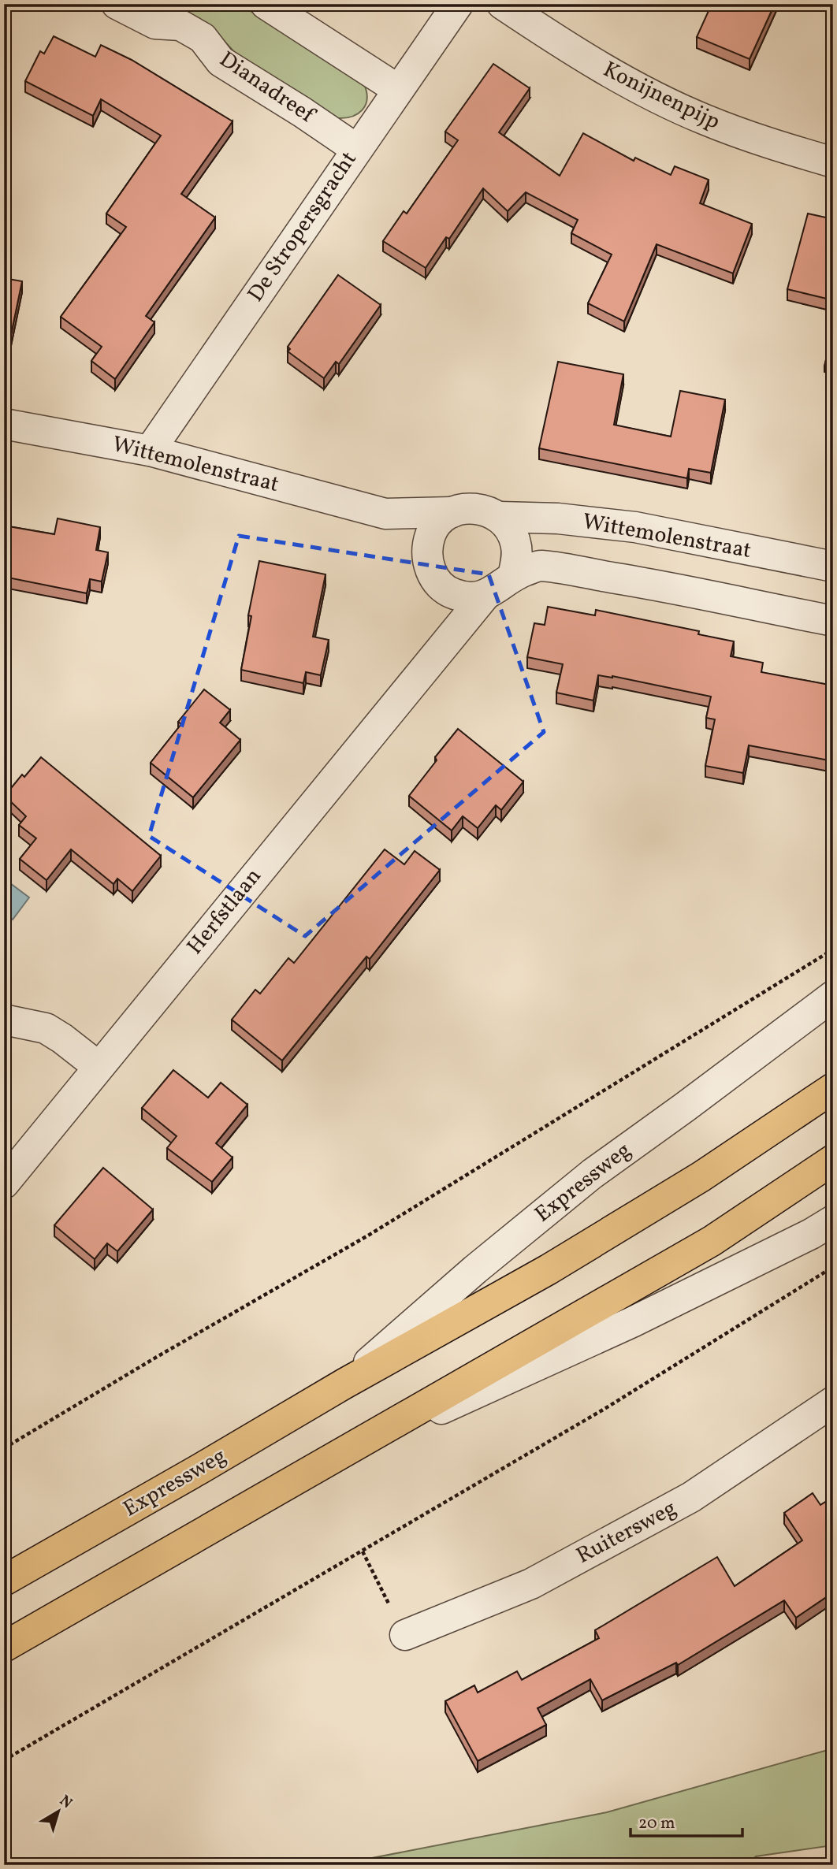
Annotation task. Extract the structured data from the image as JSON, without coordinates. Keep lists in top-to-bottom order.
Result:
{
  "streets": {
    "highway": ["Expressweg"],
    "street": [
      "Dianadreef",
      "Konijnenpijp",
      "De Stropersgracht",
      "Wittemolenstraat",
      "Herfstlaan",
      "Ruitersweg"
    ]
  },
  "crossings": [
    ["Dianadreef", "De Stropersgracht"],
    ["De Stropersgracht", "Wittemolenstraat"],
    ["Wittemolenstraat", "Herfstlaan"]
  ],
  "scale_bar": "20 m",
  "north": "top right"
}
